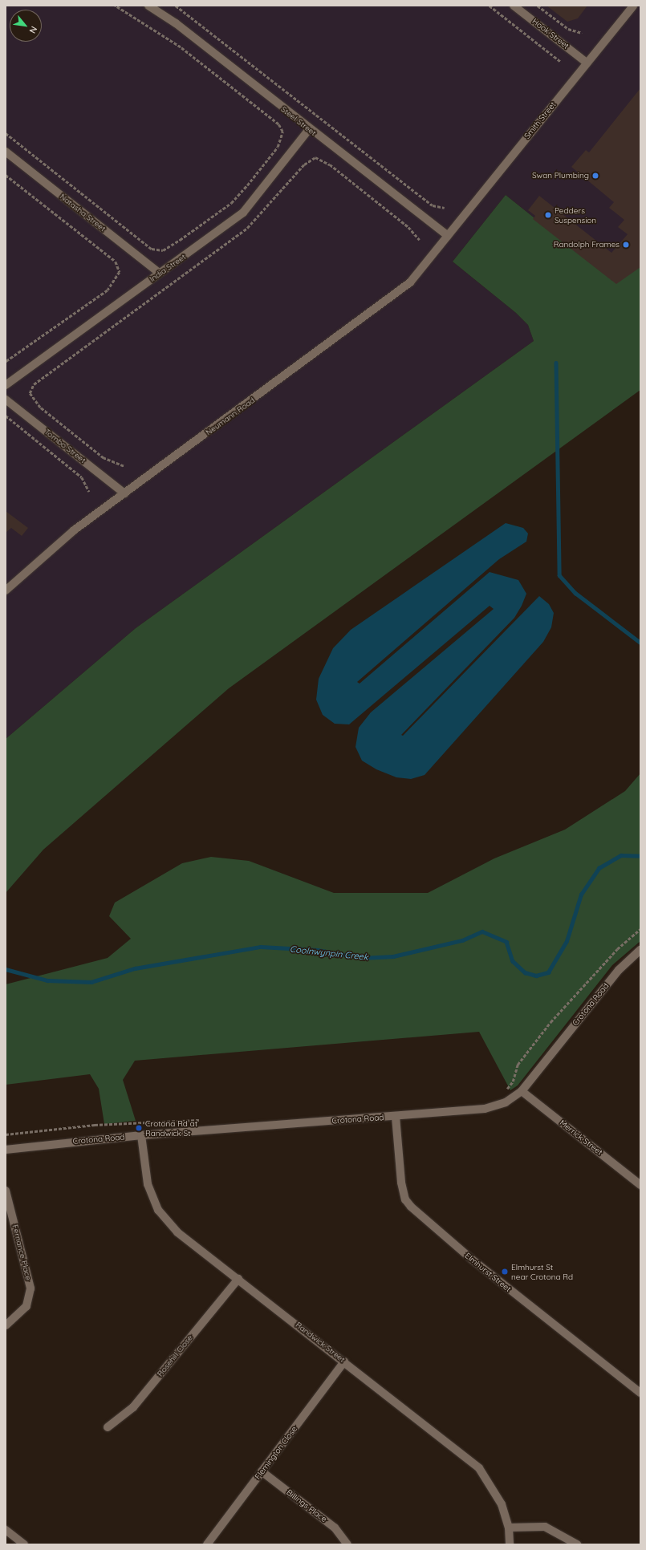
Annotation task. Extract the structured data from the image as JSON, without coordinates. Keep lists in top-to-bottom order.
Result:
{
  "streets": {
    "street": [
      "Hook Street",
      "Smith Street",
      "Steel Street",
      "Natasha Street",
      "India Street",
      "Neumann Road",
      "Tombo Street",
      "Crotona Road",
      "Merrick Street",
      "Fernance Place",
      "Elmhurst Street",
      "Randwick Street",
      "Rosehill Close",
      "Flemington Close",
      "Billings Place"
    ]
  },
  "crossings": [
    ["Hook Street", "Smith Street"],
    ["Smith Street", "Steel Street"],
    ["Smith Street", "Neumann Road"],
    ["Steel Street", "India Street"],
    ["Steel Street", "Neumann Road"],
    ["Natasha Street", "India Street"],
    ["Neumann Road", "Tombo Street"],
    ["Crotona Road", "Merrick Street"],
    ["Crotona Road", "Elmhurst Street"],
    ["Crotona Road", "Randwick Street"],
    ["Randwick Street", "Rosehill Close"],
    ["Randwick Street", "Flemington Close"],
    ["Flemington Close", "Billings Place"]
  ],
  "water": ["Coolnwynpin Creek"],
  "places": [
    "Swan Plumbing",
    "Pedders Suspension",
    "Randolph Frames",
    "Crotona Rd at Randwick St",
    "Elmhurst St near Crotona Rd"
  ],
  "north": "bottom right"
}
